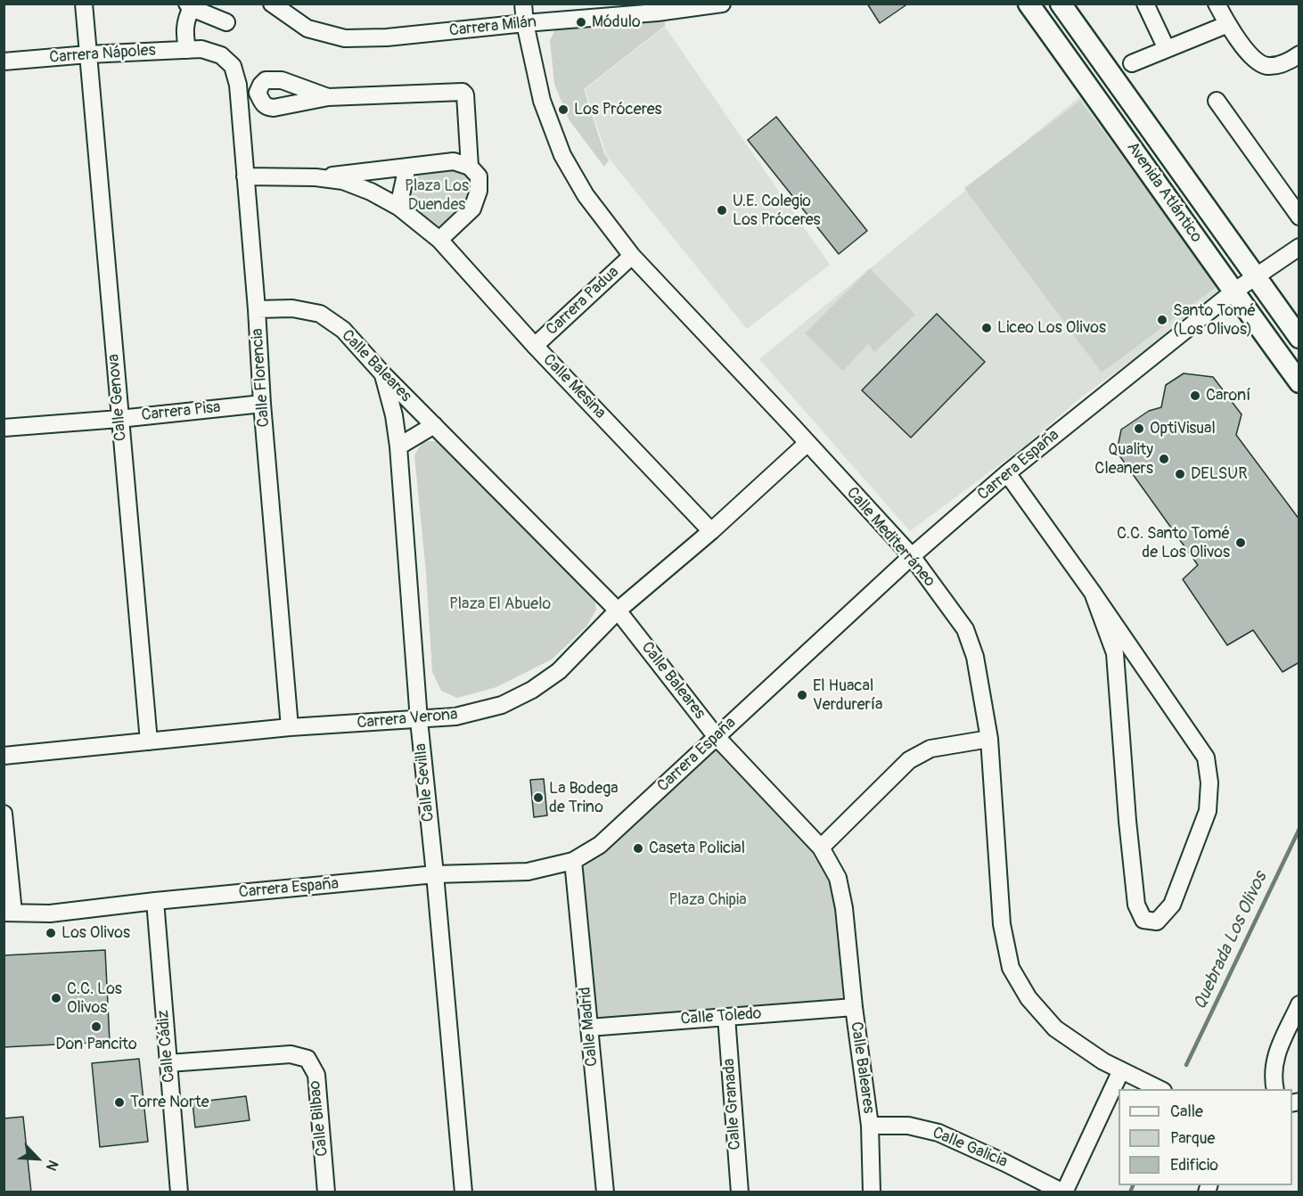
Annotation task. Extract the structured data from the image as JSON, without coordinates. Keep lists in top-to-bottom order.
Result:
{
  "streets": {
    "main road": ["Avenida Atlántico"],
    "street": [
      "Carrera Milán",
      "Carrera Nápoles",
      "Carrera Padua",
      "Calle Baleares",
      "Calle Florencia",
      "Calle Mesina",
      "Calle Genova",
      "Carrera Pisa",
      "Carrera España",
      "Calle Mediterráneo",
      "Carrera Verona",
      "Calle Sevilla",
      "Calle Toledo",
      "Calle Madrid",
      "Calle Cádiz",
      "Calle Granada",
      "Calle Bilbao",
      "Calle Galicia"
    ]
  },
  "crossings": [
    ["Carrera Milán", "Calle Mediterráneo"],
    ["Carrera Nápoles", "Calle Florencia"],
    ["Carrera Nápoles", "Calle Genova"],
    ["Avenida Atlántico", "Carrera España"],
    ["Carrera Padua", "Calle Mesina"],
    ["Carrera Padua", "Calle Mediterráneo"],
    ["Calle Baleares", "Calle Florencia"],
    ["Calle Baleares", "Carrera España"],
    ["Calle Baleares", "Carrera Verona"],
    ["Calle Baleares", "Calle Sevilla"],
    ["Calle Baleares", "Calle Toledo"],
    ["Calle Baleares", "Calle Galicia"],
    ["Calle Florencia", "Calle Mesina"],
    ["Calle Florencia", "Carrera Pisa"],
    ["Calle Florencia", "Carrera Verona"],
    ["Calle Mesina", "Carrera Verona"],
    ["Calle Genova", "Carrera Pisa"],
    ["Calle Genova", "Carrera Verona"],
    ["Carrera España", "Calle Mediterráneo"],
    ["Carrera España", "Calle Sevilla"],
    ["Carrera España", "Calle Madrid"],
    ["Carrera España", "Calle Cádiz"],
    ["Calle Mediterráneo", "Carrera Verona"],
    ["Carrera Verona", "Calle Sevilla"],
    ["Calle Toledo", "Calle Madrid"],
    ["Calle Toledo", "Calle Granada"],
    ["Calle Cádiz", "Calle Bilbao"]
  ],
  "water": ["Quebrada Los Olivos"],
  "parks": ["Plaza Los Duendes", "Plaza El Abuelo", "Plaza Chipia"],
  "places": [
    "Módulo",
    "Los Próceres",
    "U.E. Colegio Los Próceres",
    "Santo Tomé (Los Olivos)",
    "Liceo Los Olivos",
    "Caroní",
    "OptiVisual",
    "Quality Cleaners",
    "DELSUR",
    "C.C. Santo Tomé de Los Olivos",
    "El Huacal Verdurería",
    "La Bodega de Trino",
    "Caseta Policial",
    "Los Olivos",
    "C.C. Los Olivos",
    "Don Pancito",
    "Torre Norte"
  ],
  "legend": ["Calle", "Parque", "Edificio"],
  "north": "bottom right"
}
